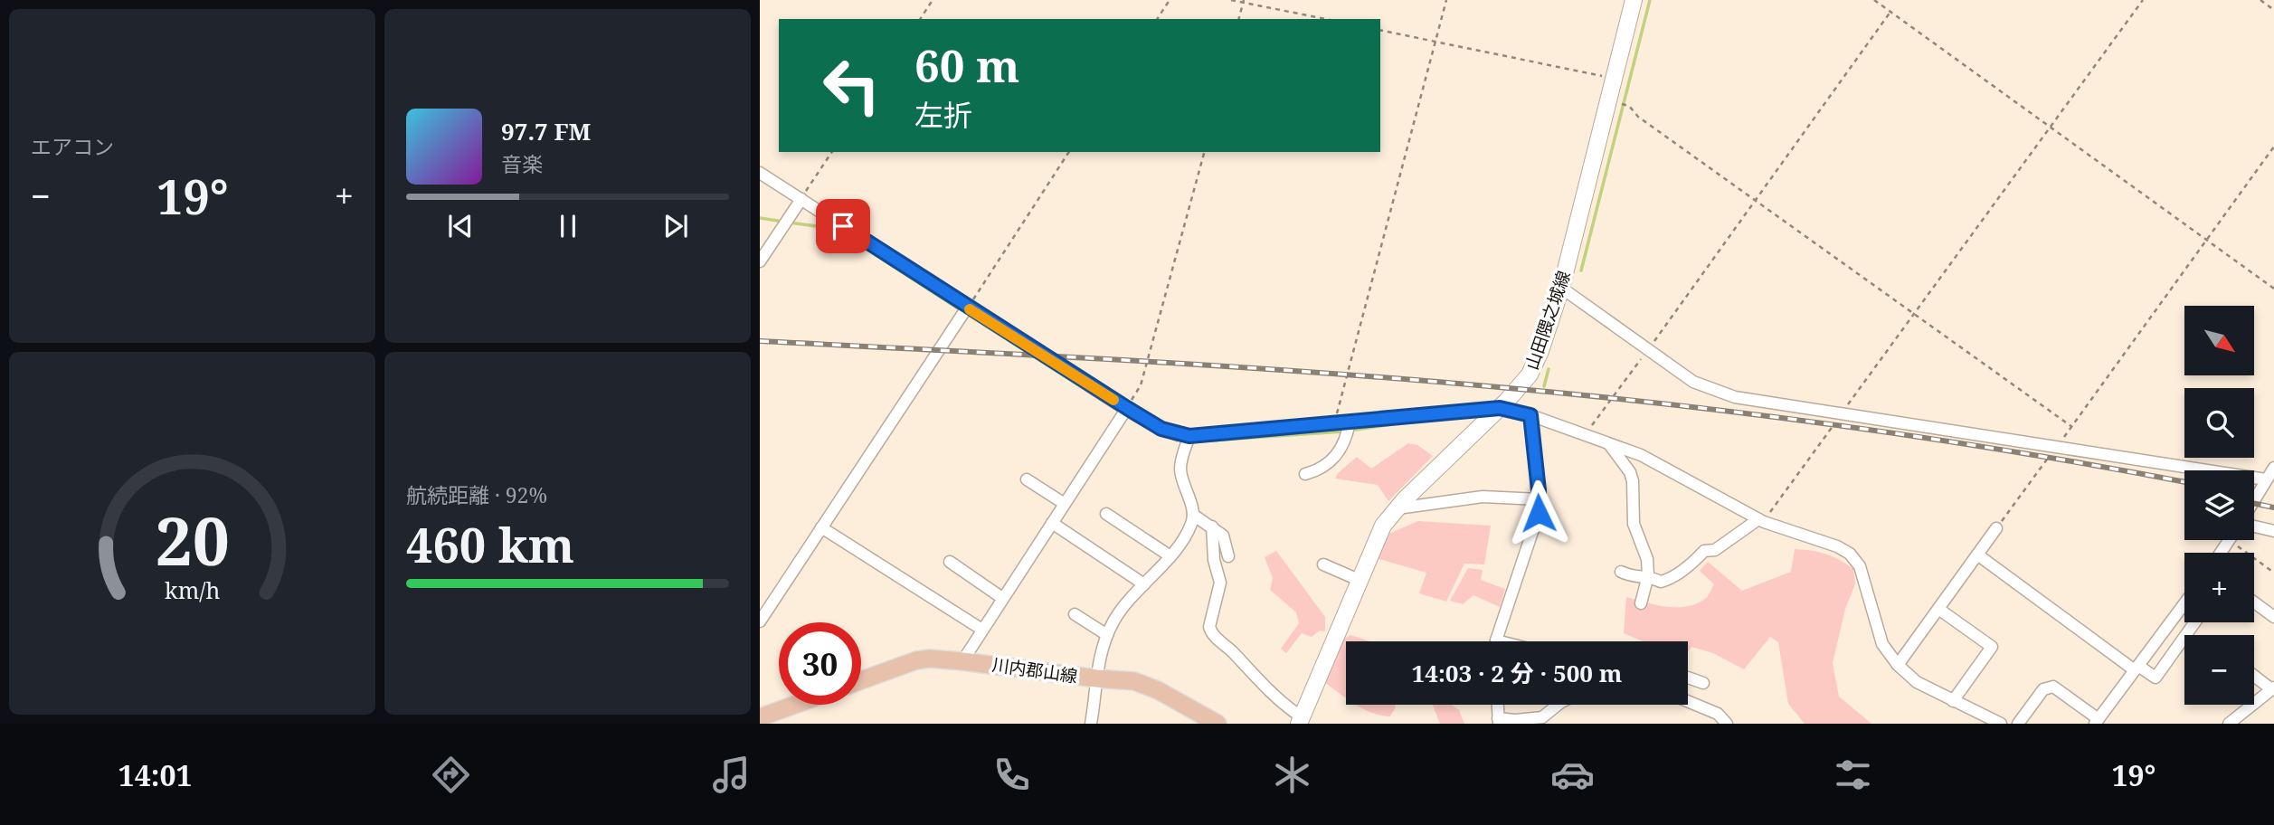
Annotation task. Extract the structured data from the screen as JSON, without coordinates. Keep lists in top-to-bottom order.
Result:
{
  "streets": {
    "main road": ["山田隈之城線", "川内郡山線"]
  },
  "north": "bottom right",
  "page": {
    "tile": [
      "エアコン",
      ["航続距離 · 92%", "460 km"]
    ],
    "turn": ["60 m", "左折"],
    "song": ["97.7 FM", "音楽"],
    "heat": ["−", "19°", "+"],
    "map_buttons": ["+", "−"],
    "limit": "30",
    "trip": "14:03 · 2 分 · 500 m",
    "tabs": ["14:01", "19°"],
    "gauge": ["20", "km/h"]
  }
}
